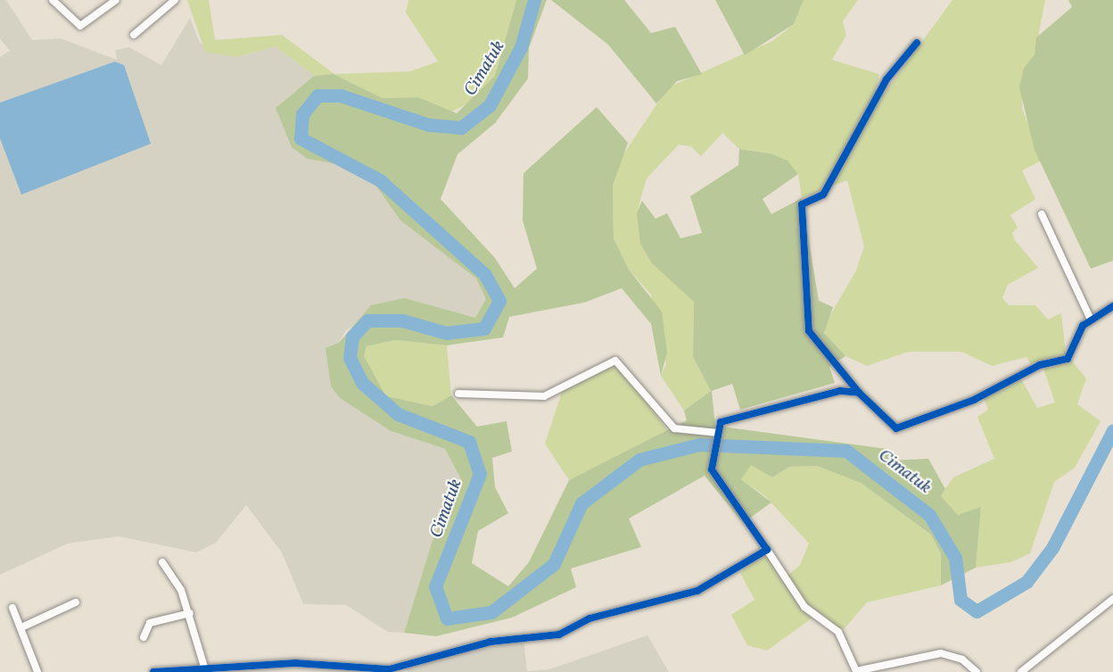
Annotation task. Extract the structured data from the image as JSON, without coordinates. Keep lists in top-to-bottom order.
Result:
{
  "water": ["Cimatuk"]
}
